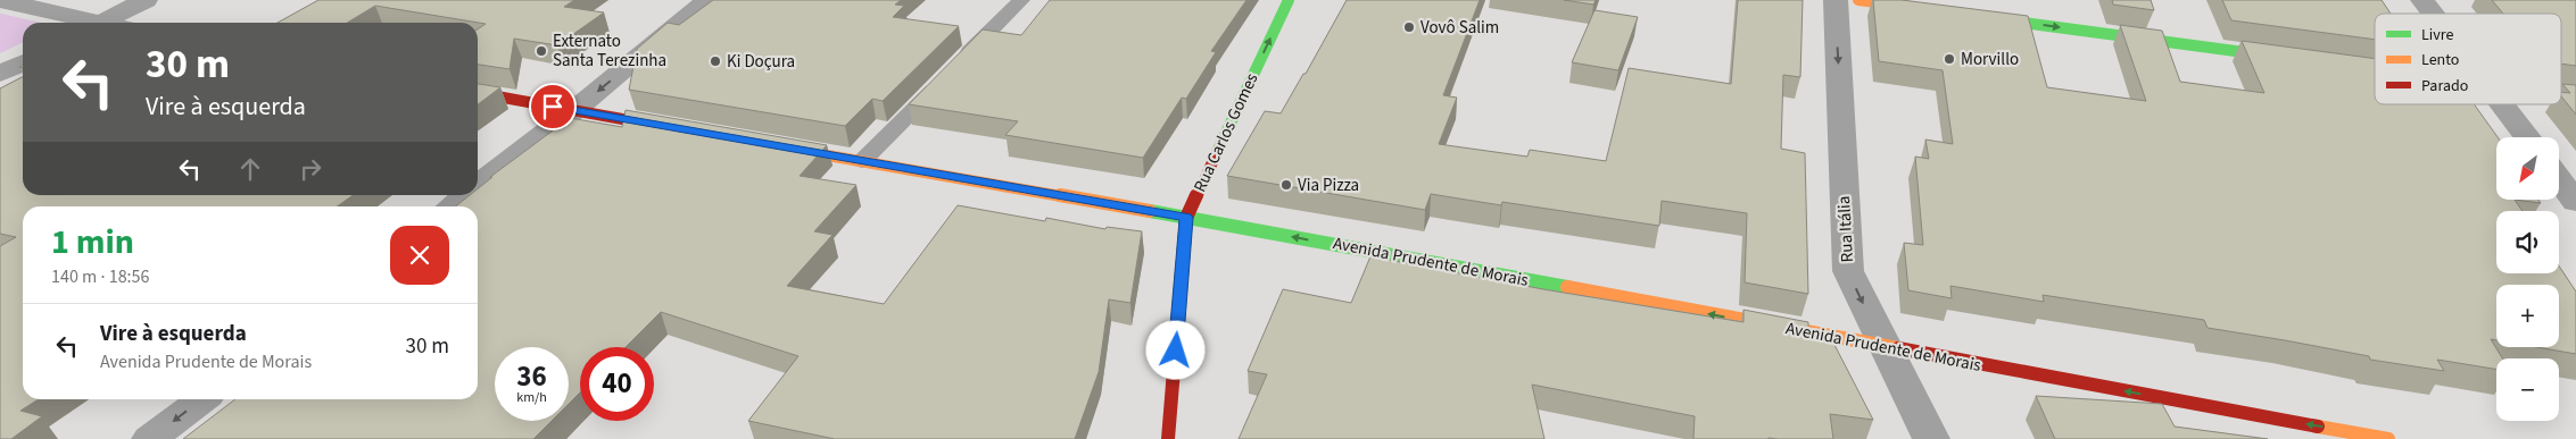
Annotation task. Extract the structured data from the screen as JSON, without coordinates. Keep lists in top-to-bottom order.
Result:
{
  "streets": {
    "street": ["Rua Carlos Gomes", "Rua Itália", "Avenida Prudente de Morais"]
  },
  "crossings": [
    ["Rua Carlos Gomes", "Avenida Prudente de Morais"],
    ["Rua Itália", "Avenida Prudente de Morais"]
  ],
  "one_way": ["Rua Carlos Gomes", "Rua Itália", "Avenida Prudente de Morais"],
  "places": [
    "Vovô Salim",
    "Externato Santa Terezinha",
    "Morvillo",
    "Ki Doçura",
    "Via Pizza"
  ],
  "legend": ["Livre", "Lento", "Parado"],
  "north": "bottom left",
  "page": {
    "turn": ["30 m", "Vire à esquerda"],
    "map_buttons": ["+", "−"],
    "heading": ["1 min", "140 m · 18:56"],
    "list": [
      {
        "name": "Vire à esquerda",
        "note": "Avenida Prudente de Morais",
        "value": "30 m"
      }
    ],
    "speed": "36 km/h",
    "limit": "40"
  }
}
